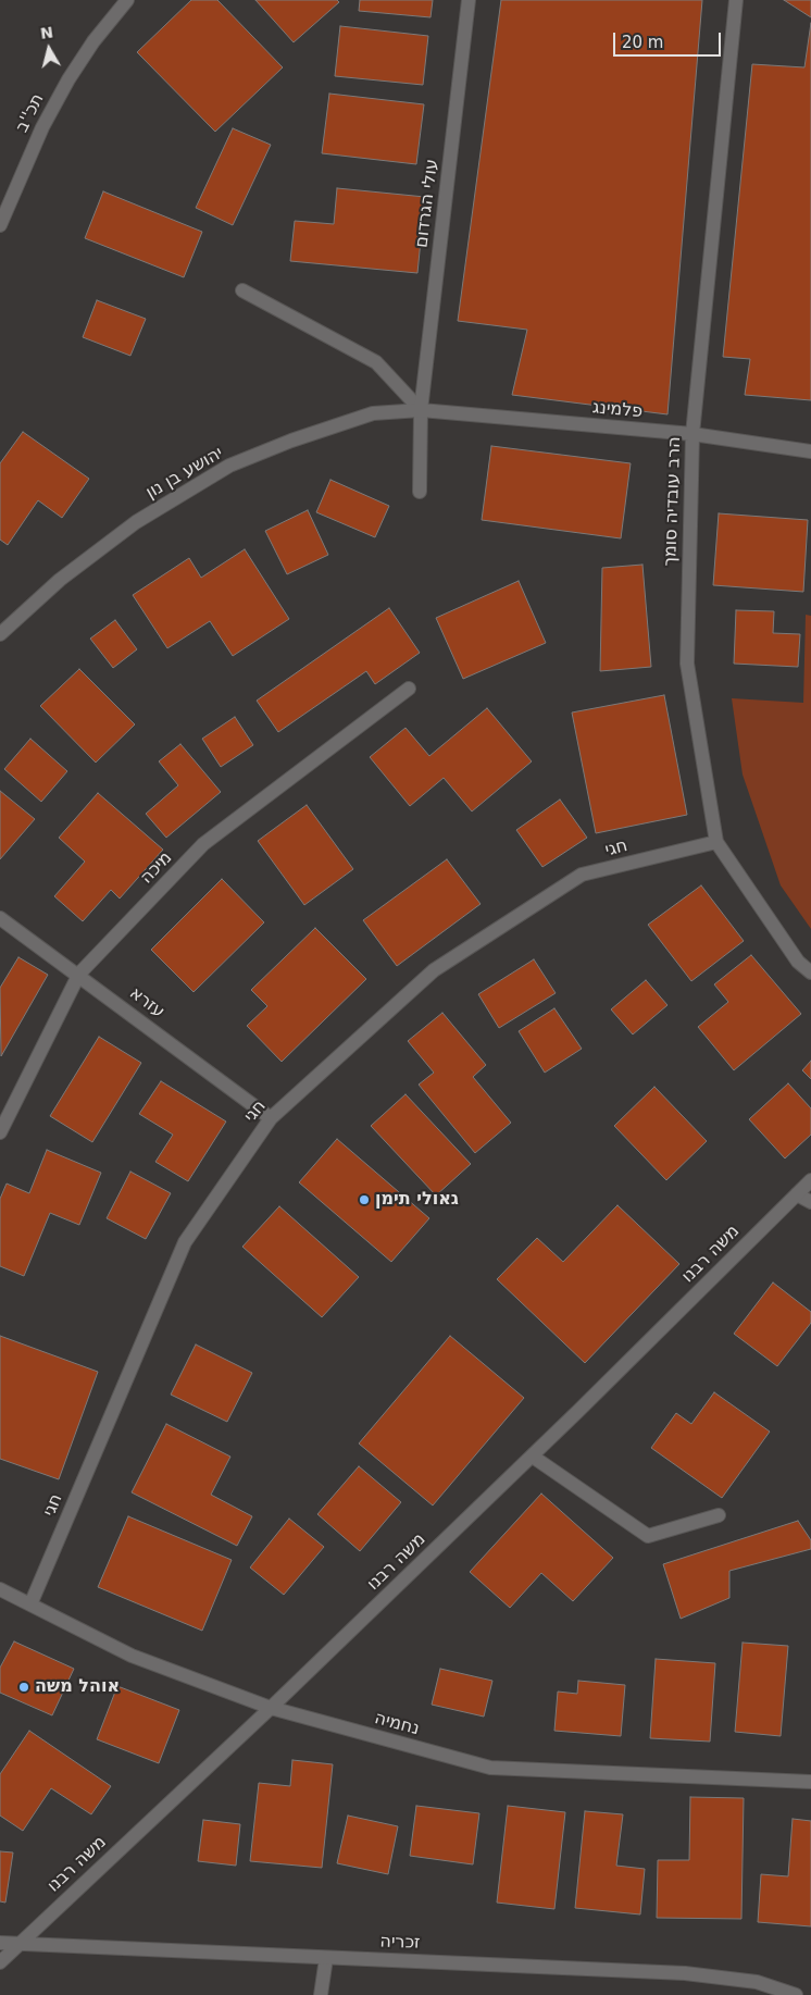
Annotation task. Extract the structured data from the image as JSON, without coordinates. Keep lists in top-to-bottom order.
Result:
{
  "streets": {
    "street": [
      "תכ''ב",
      "עולי הגרדום",
      "פלמינג",
      "יהושע בן נון",
      "הרב עובדיה סומך",
      "חגי",
      "מיכה",
      "עזרא",
      "משה רבנו",
      "נחמיה",
      "זכריה"
    ]
  },
  "crossings": [
    ["עולי הגרדום", "פלמינג"],
    ["עולי הגרדום", "יהושע בן נון"],
    ["פלמינג", "יהושע בן נון"],
    ["פלמינג", "הרב עובדיה סומך"],
    ["הרב עובדיה סומך", "חגי"],
    ["חגי", "עזרא"],
    ["חגי", "נחמיה"],
    ["מיכה", "עזרא"],
    ["משה רבנו", "נחמיה"],
    ["משה רבנו", "זכריה"]
  ],
  "places": ["גאולי תימן", "אוהל משה"],
  "scale_bar": "20 m",
  "north": "top"
}
